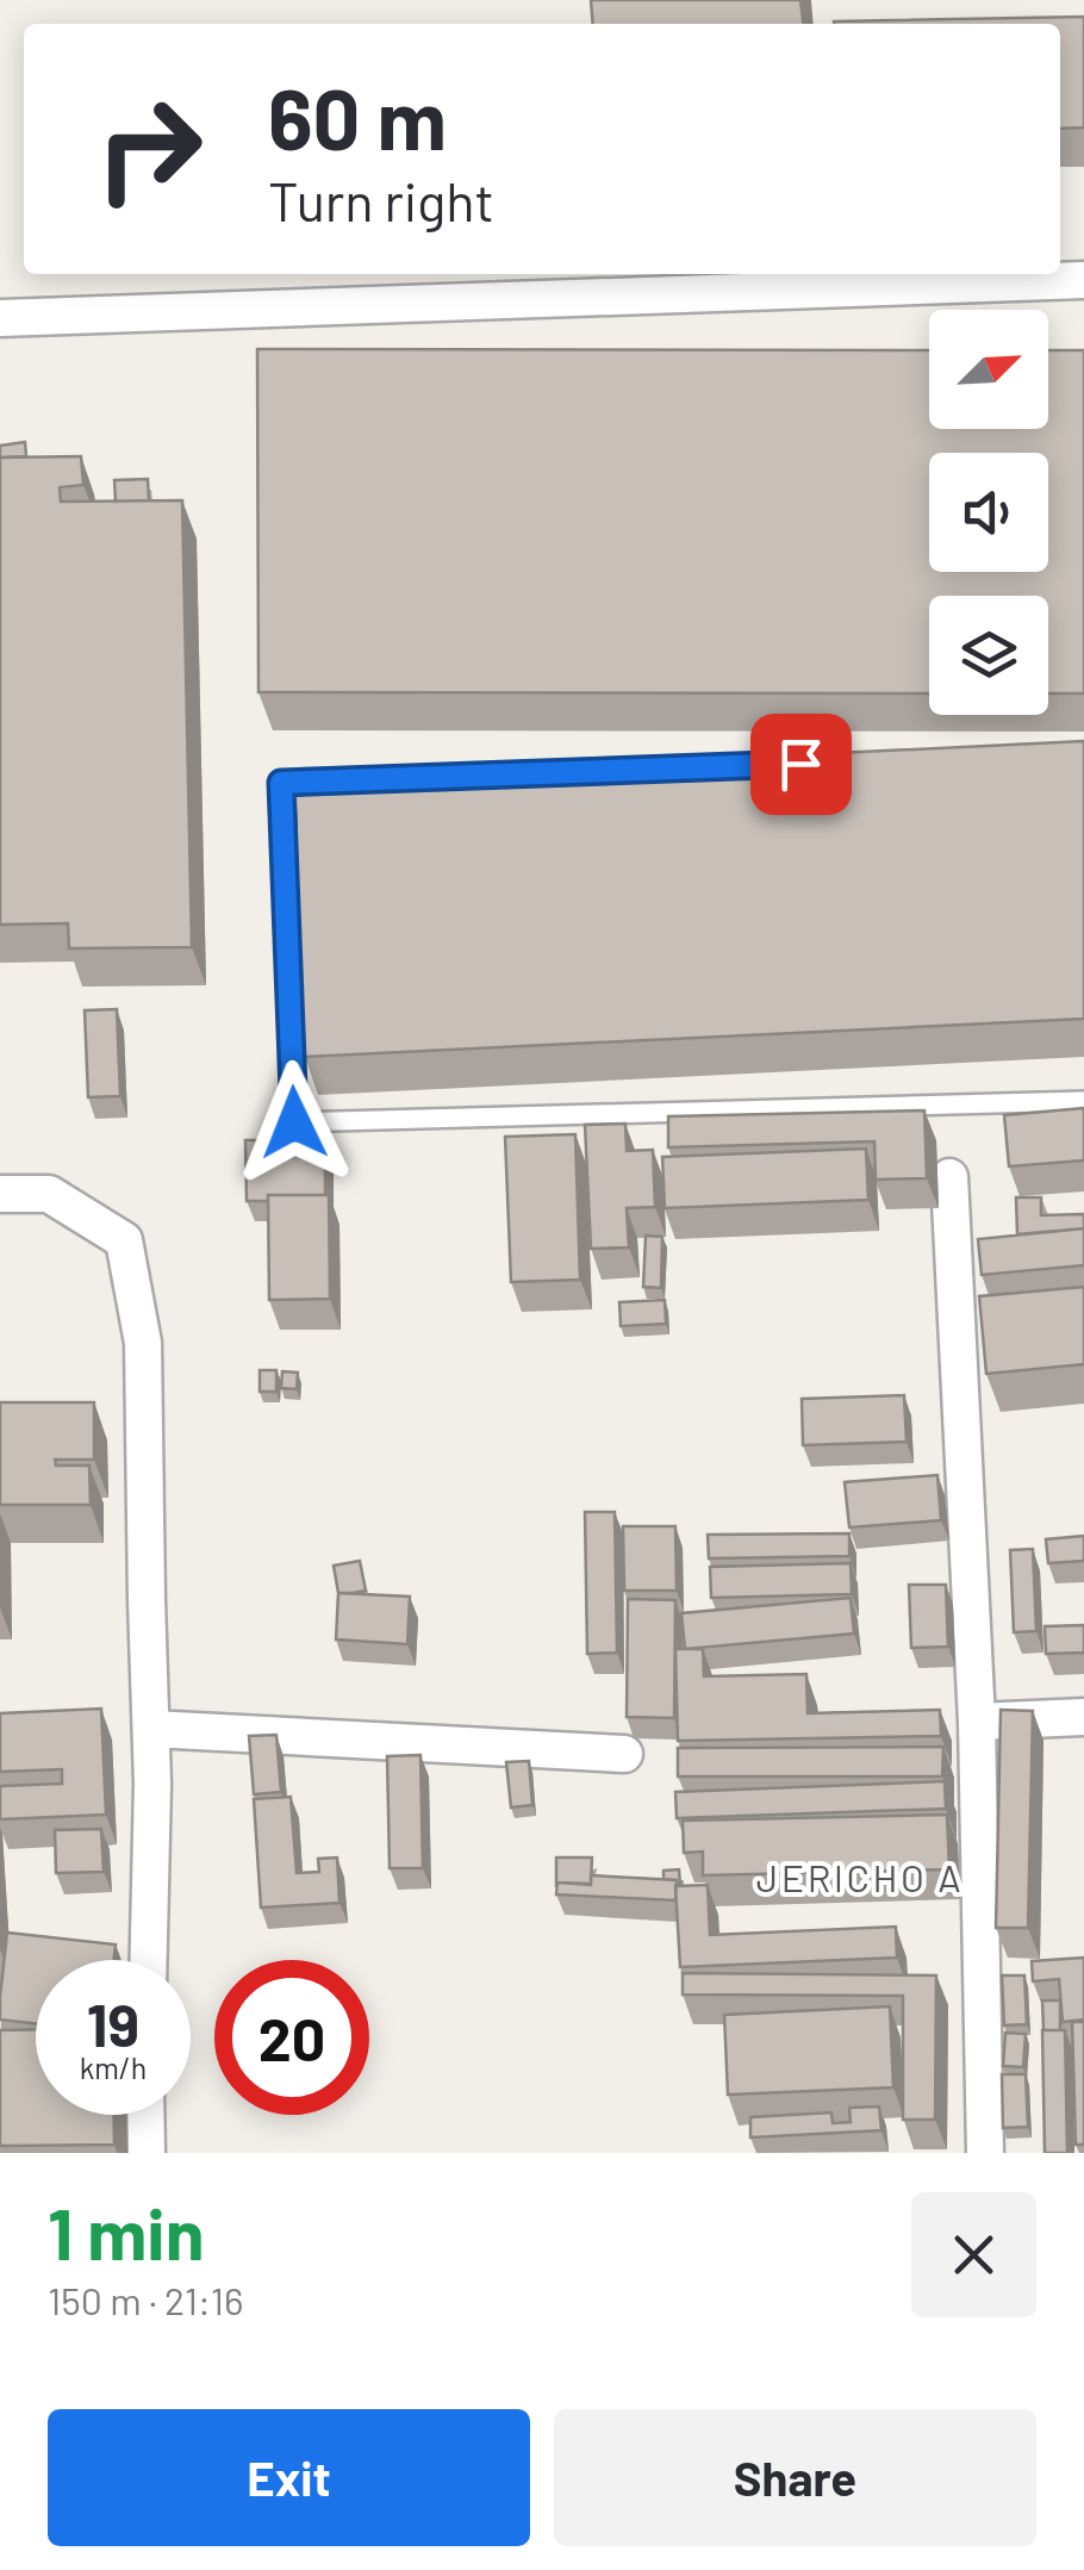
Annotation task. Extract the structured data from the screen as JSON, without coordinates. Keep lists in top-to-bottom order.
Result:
{
  "districts": ["JERICHO A"],
  "north": "top right",
  "page": {
    "turn": ["60 m", "Turn right"],
    "speed": "19 km/h",
    "limit": "20",
    "heading": ["1 min", "150 m · 21:16"],
    "buttons": ["Exit", "Share"]
  }
}
